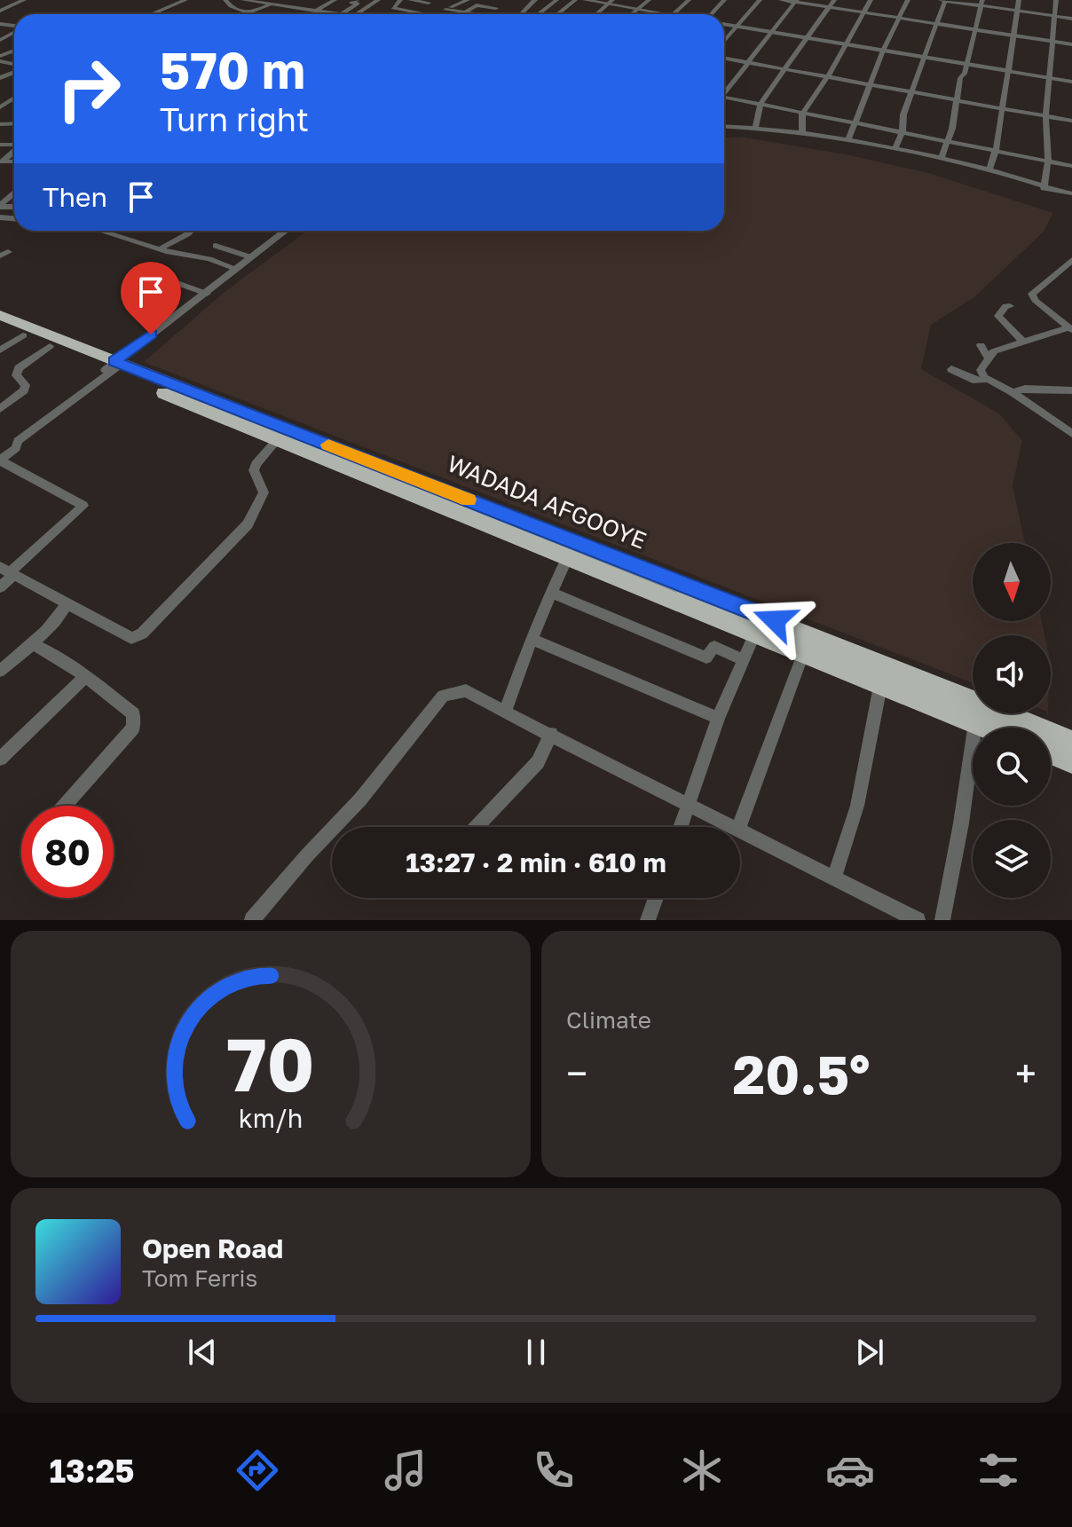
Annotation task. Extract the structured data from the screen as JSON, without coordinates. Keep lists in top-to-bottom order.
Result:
{
  "streets": {
    "highway": ["WADADA AFGOOYE"]
  },
  "north": "bottom",
  "page": {
    "turn": ["570 m", "Turn right"],
    "then": "Then",
    "limit": "80",
    "trip": "13:27 · 2 min · 610 m",
    "tile": "Climate",
    "heat": ["−", "20.5°", "+"],
    "song": ["Open Road", "Tom Ferris"],
    "tabs": "13:25",
    "gauge": ["70", "km/h"]
  }
}
